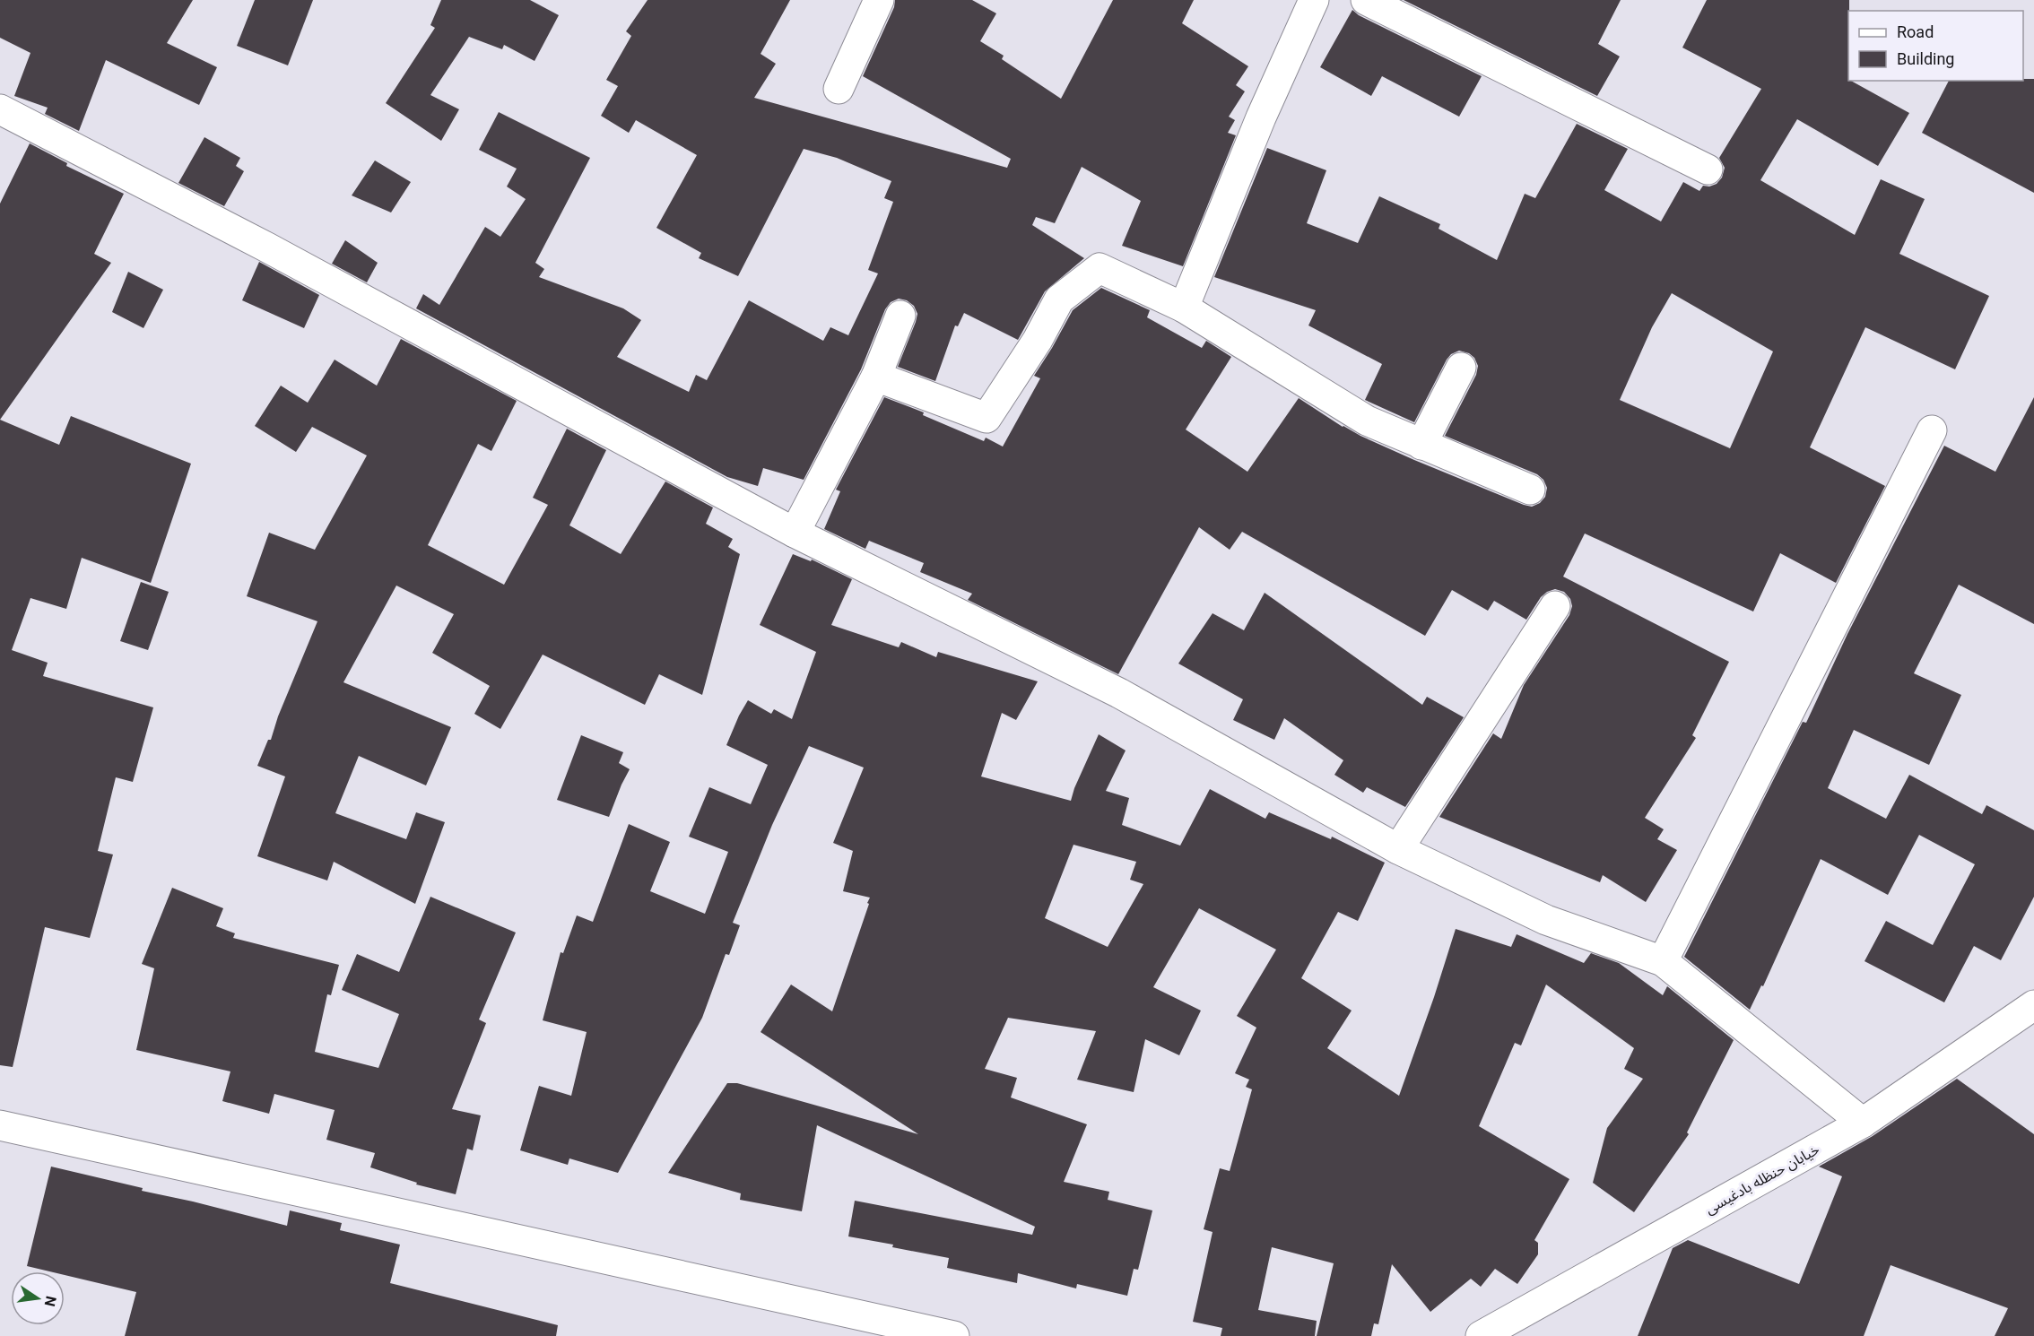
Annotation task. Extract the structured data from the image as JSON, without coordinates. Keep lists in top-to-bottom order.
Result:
{
  "streets": {
    "street": ["خیابان حنظله بادغیسی"]
  },
  "legend": ["Road", "Building"],
  "north": "right"
}
